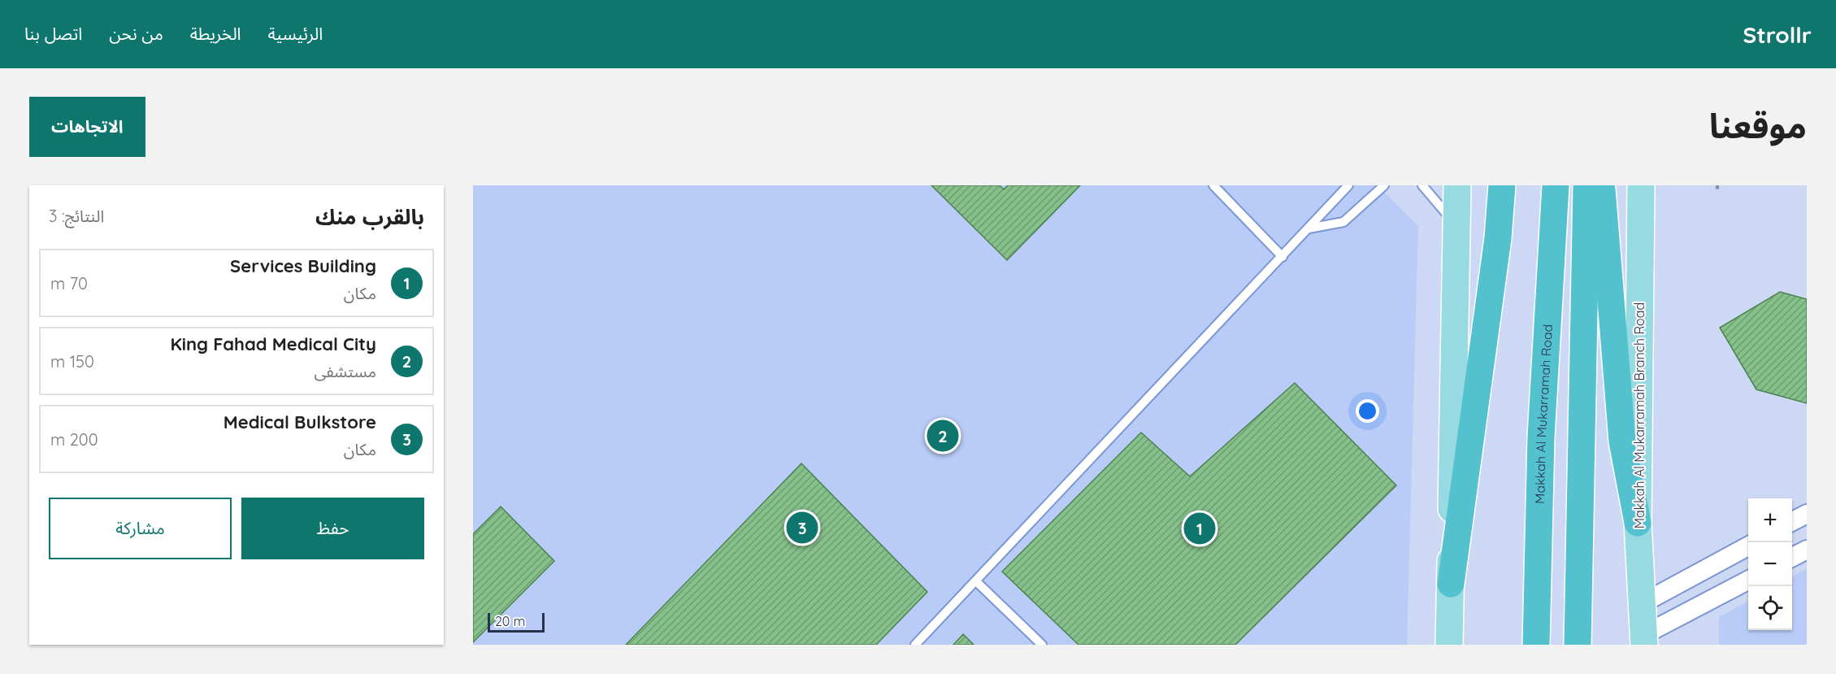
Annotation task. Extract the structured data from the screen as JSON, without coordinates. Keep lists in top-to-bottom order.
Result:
{
  "streets": {
    "highway": ["Makkah Al Mukarramah Road"],
    "main road": ["Makkah Al Mukarramah Branch Road"]
  },
  "scale_bar": "20 m",
  "page": {
    "header": "Strollr",
    "nav": [
      "الرئيسية",
      "الخريطة",
      "من نحن",
      "اتصل بنا"
    ],
    "title": "موقعنا",
    "buttons": [
      "الاتجاهات",
      ["حفظ", "مشاركة"]
    ],
    "heading": ["بالقرب منك", "النتائج: 3"],
    "list": [
      {
        "mark": "1",
        "name": "Services Building",
        "note": "مكان",
        "value": "70 m"
      },
      {
        "mark": "2",
        "name": "King Fahad Medical City",
        "note": "مستشفى",
        "value": "150 m"
      },
      {
        "mark": "3",
        "name": "Medical Bulkstore",
        "note": "مكان",
        "value": "200 m"
      }
    ],
    "pins": ["2", "3", "1"],
    "map_buttons": ["+", "−"],
    "scale": "20 m"
  }
}
